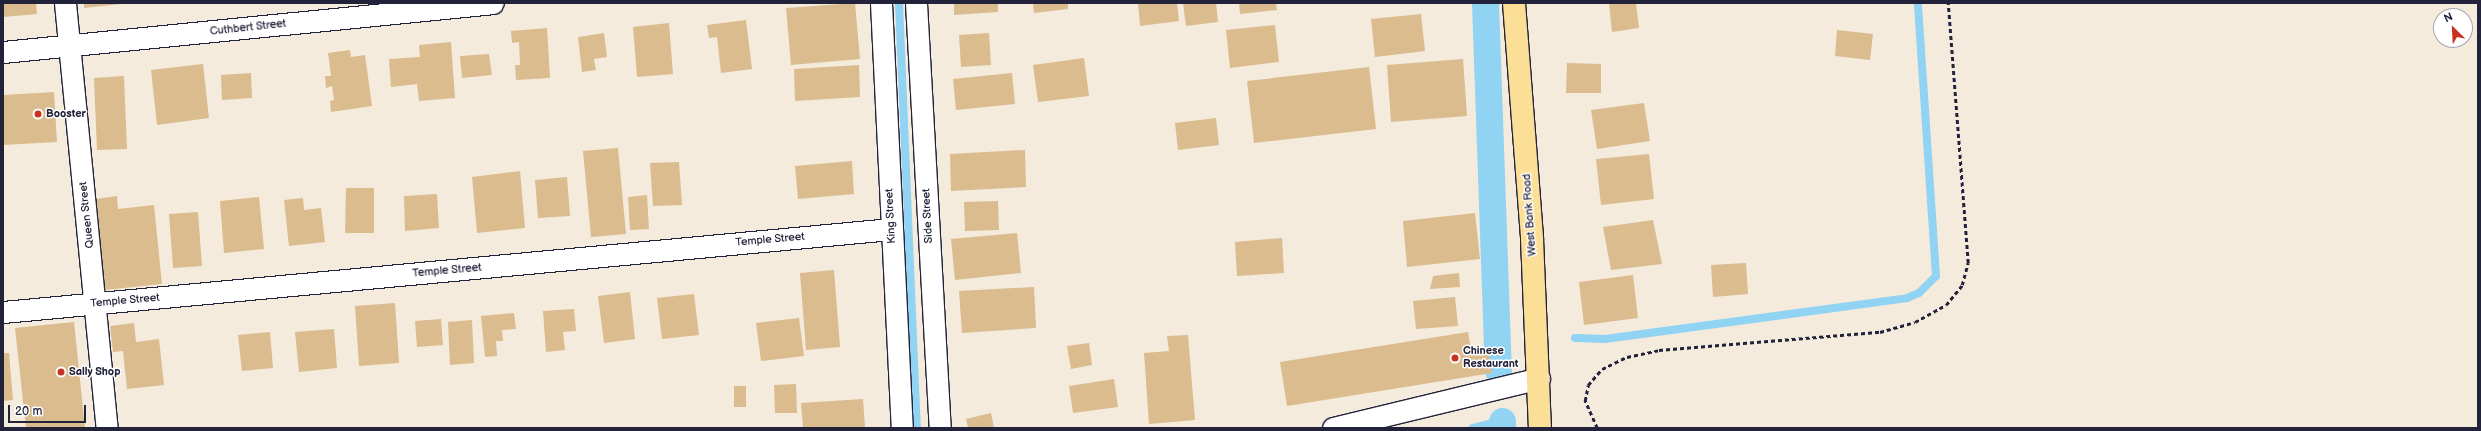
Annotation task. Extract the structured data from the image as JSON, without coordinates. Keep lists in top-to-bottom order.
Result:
{
  "streets": {
    "main road": ["West Bank Road"],
    "street": [
      "Cuthbert Street",
      "Queen Street",
      "King Street",
      "Side Street",
      "Temple Street"
    ]
  },
  "crossings": [
    ["Cuthbert Street", "Queen Street"],
    ["Queen Street", "Temple Street"],
    ["King Street", "Temple Street"]
  ],
  "places": ["Booster", "Chinese Restaurant", "Sally Shop"],
  "scale_bar": "20 m",
  "north": "top left"
}
